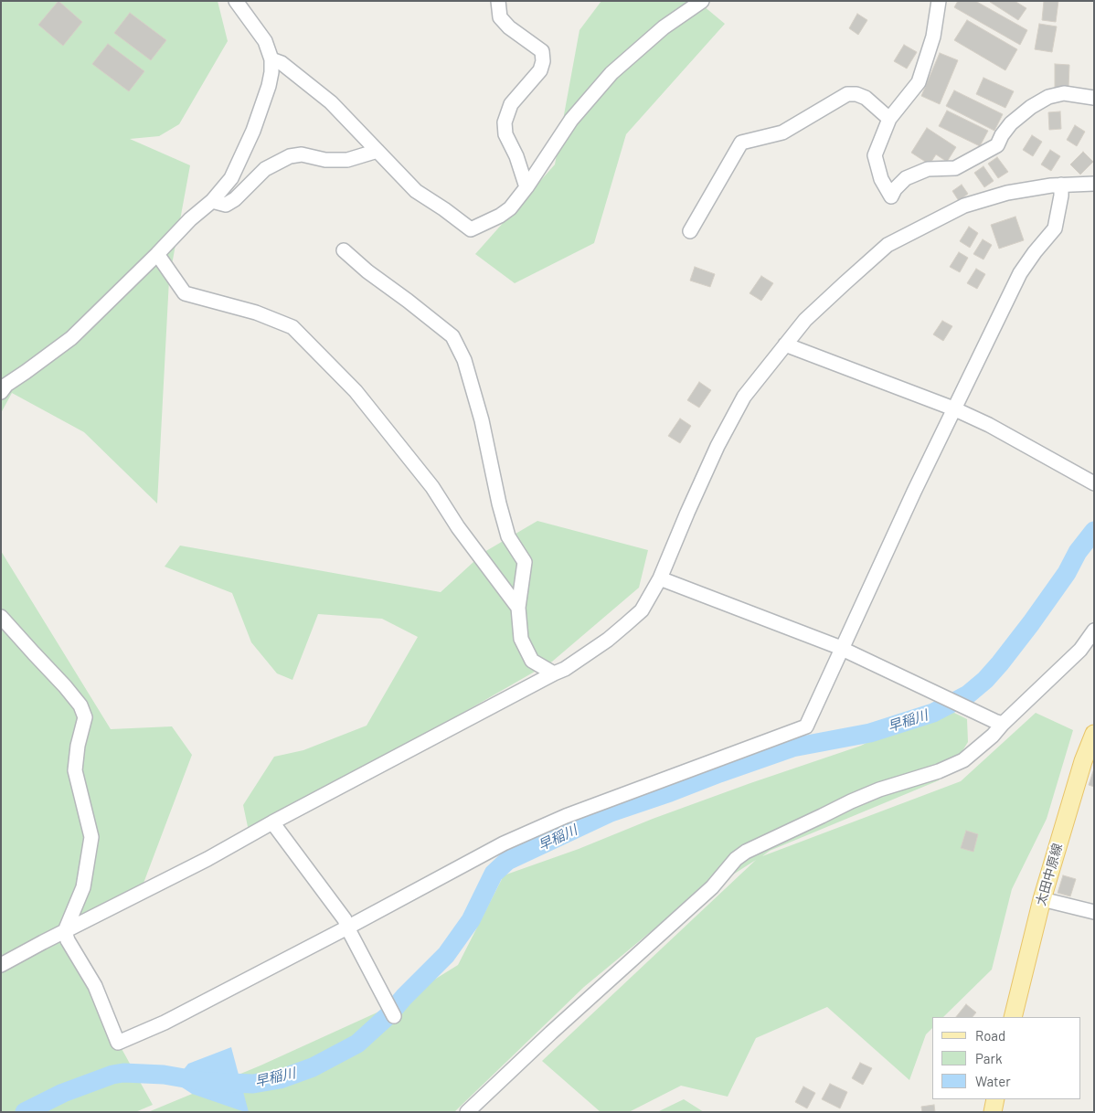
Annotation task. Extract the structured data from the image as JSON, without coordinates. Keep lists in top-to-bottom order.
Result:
{
  "streets": {
    "main road": ["太田中原線"]
  },
  "water": ["早稲川"],
  "legend": ["Road", "Park", "Water"]
}
